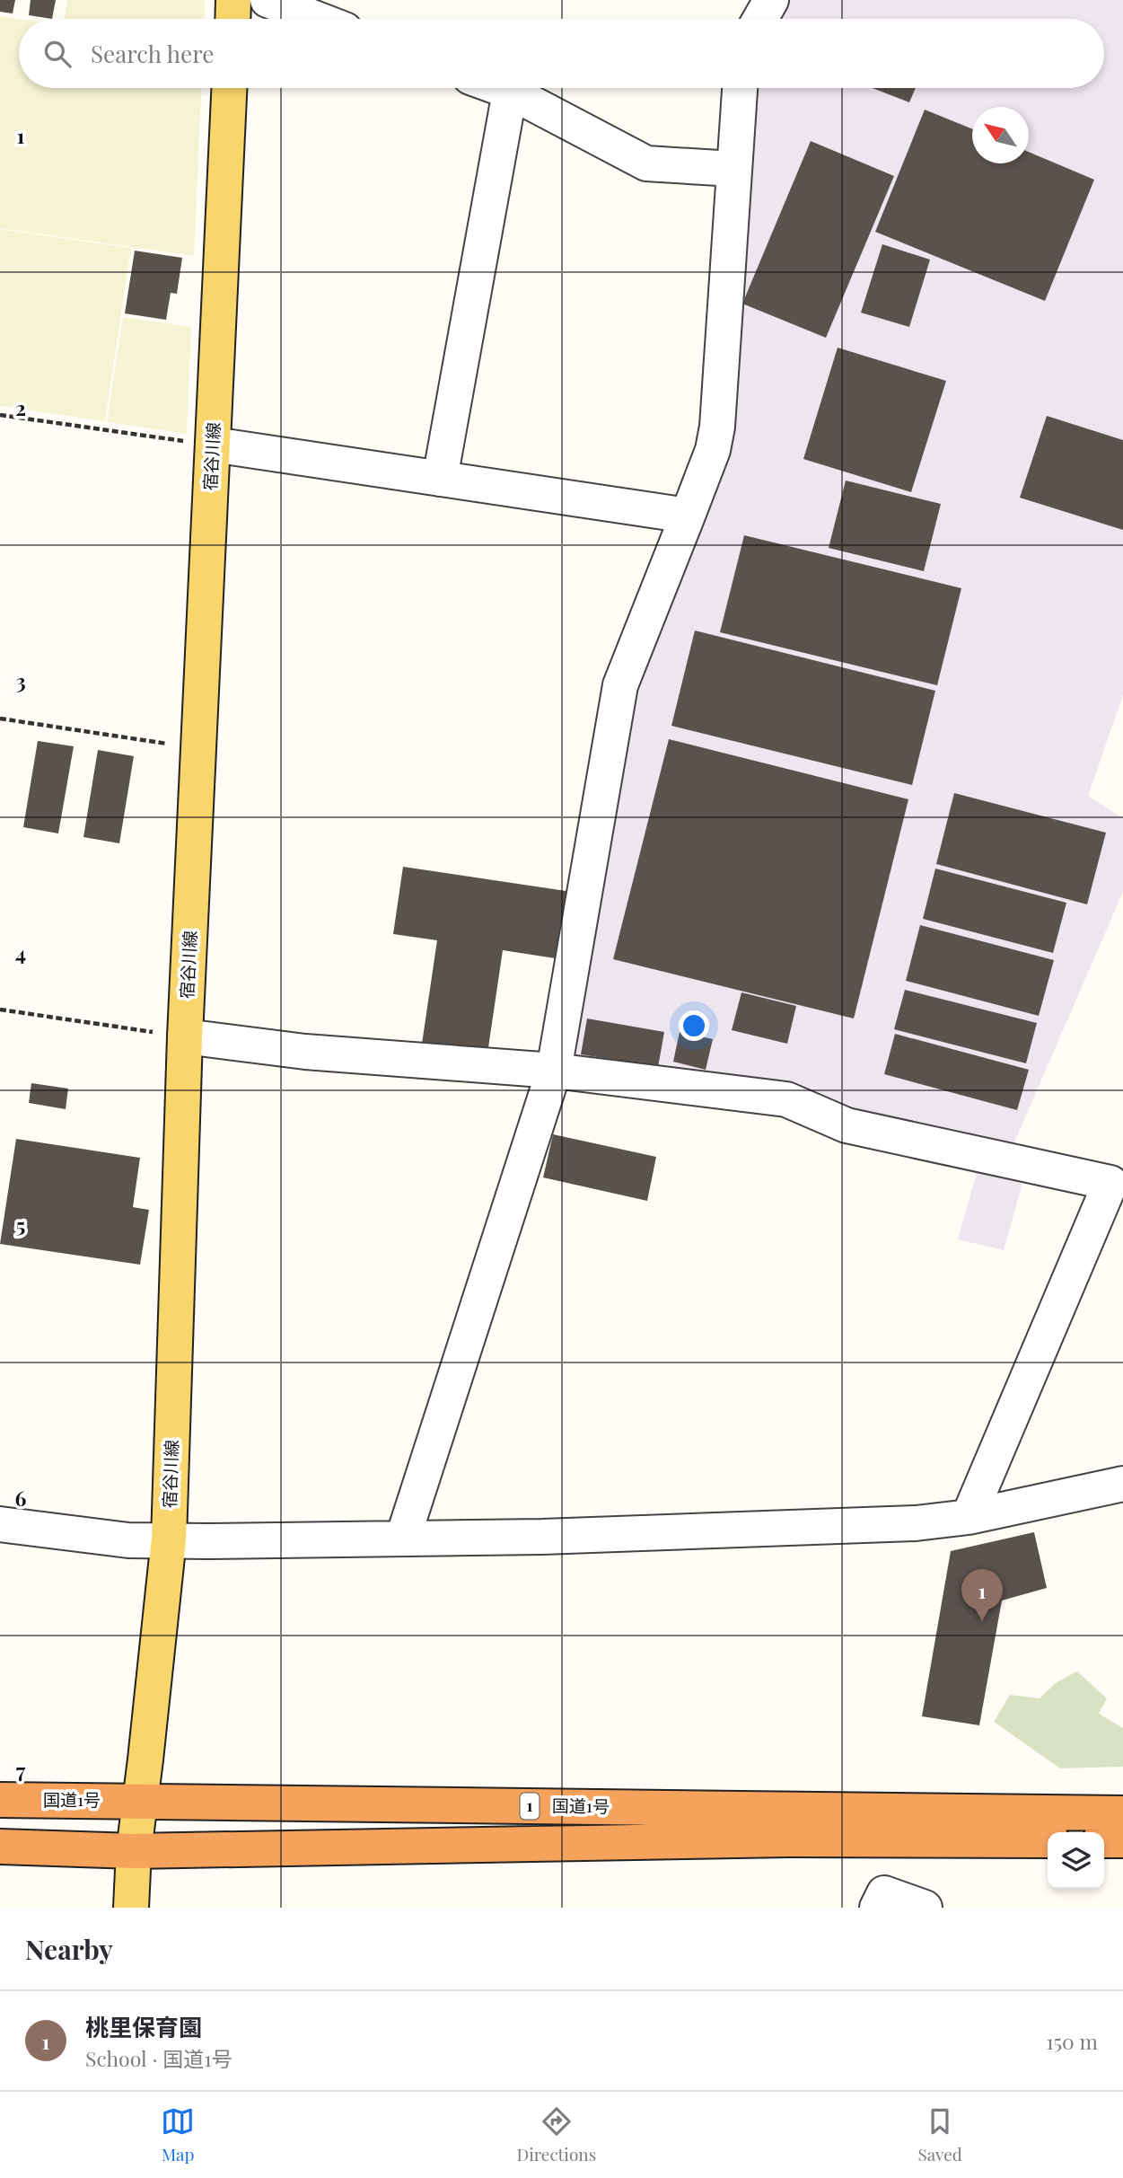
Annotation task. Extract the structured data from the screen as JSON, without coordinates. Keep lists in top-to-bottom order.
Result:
{
  "streets": {
    "highway": ["国道1号", "1"],
    "main road": ["宿谷川線"]
  },
  "crossings": [
    ["宿谷川線", "国道1号"]
  ],
  "north": "top left",
  "page": {
    "search": "Search here",
    "pins": "1",
    "heading": "Nearby",
    "list": [
      {
        "mark": "1",
        "name": "桃里保育園",
        "note": "School · 国道1号",
        "value": "150 m"
      }
    ],
    "nav": ["Map", "Directions", "Saved"]
  },
  "grid": {
    "rows": [
      "1",
      "2",
      "3",
      "4",
      "5",
      "6",
      "7"
    ]
  }
}
